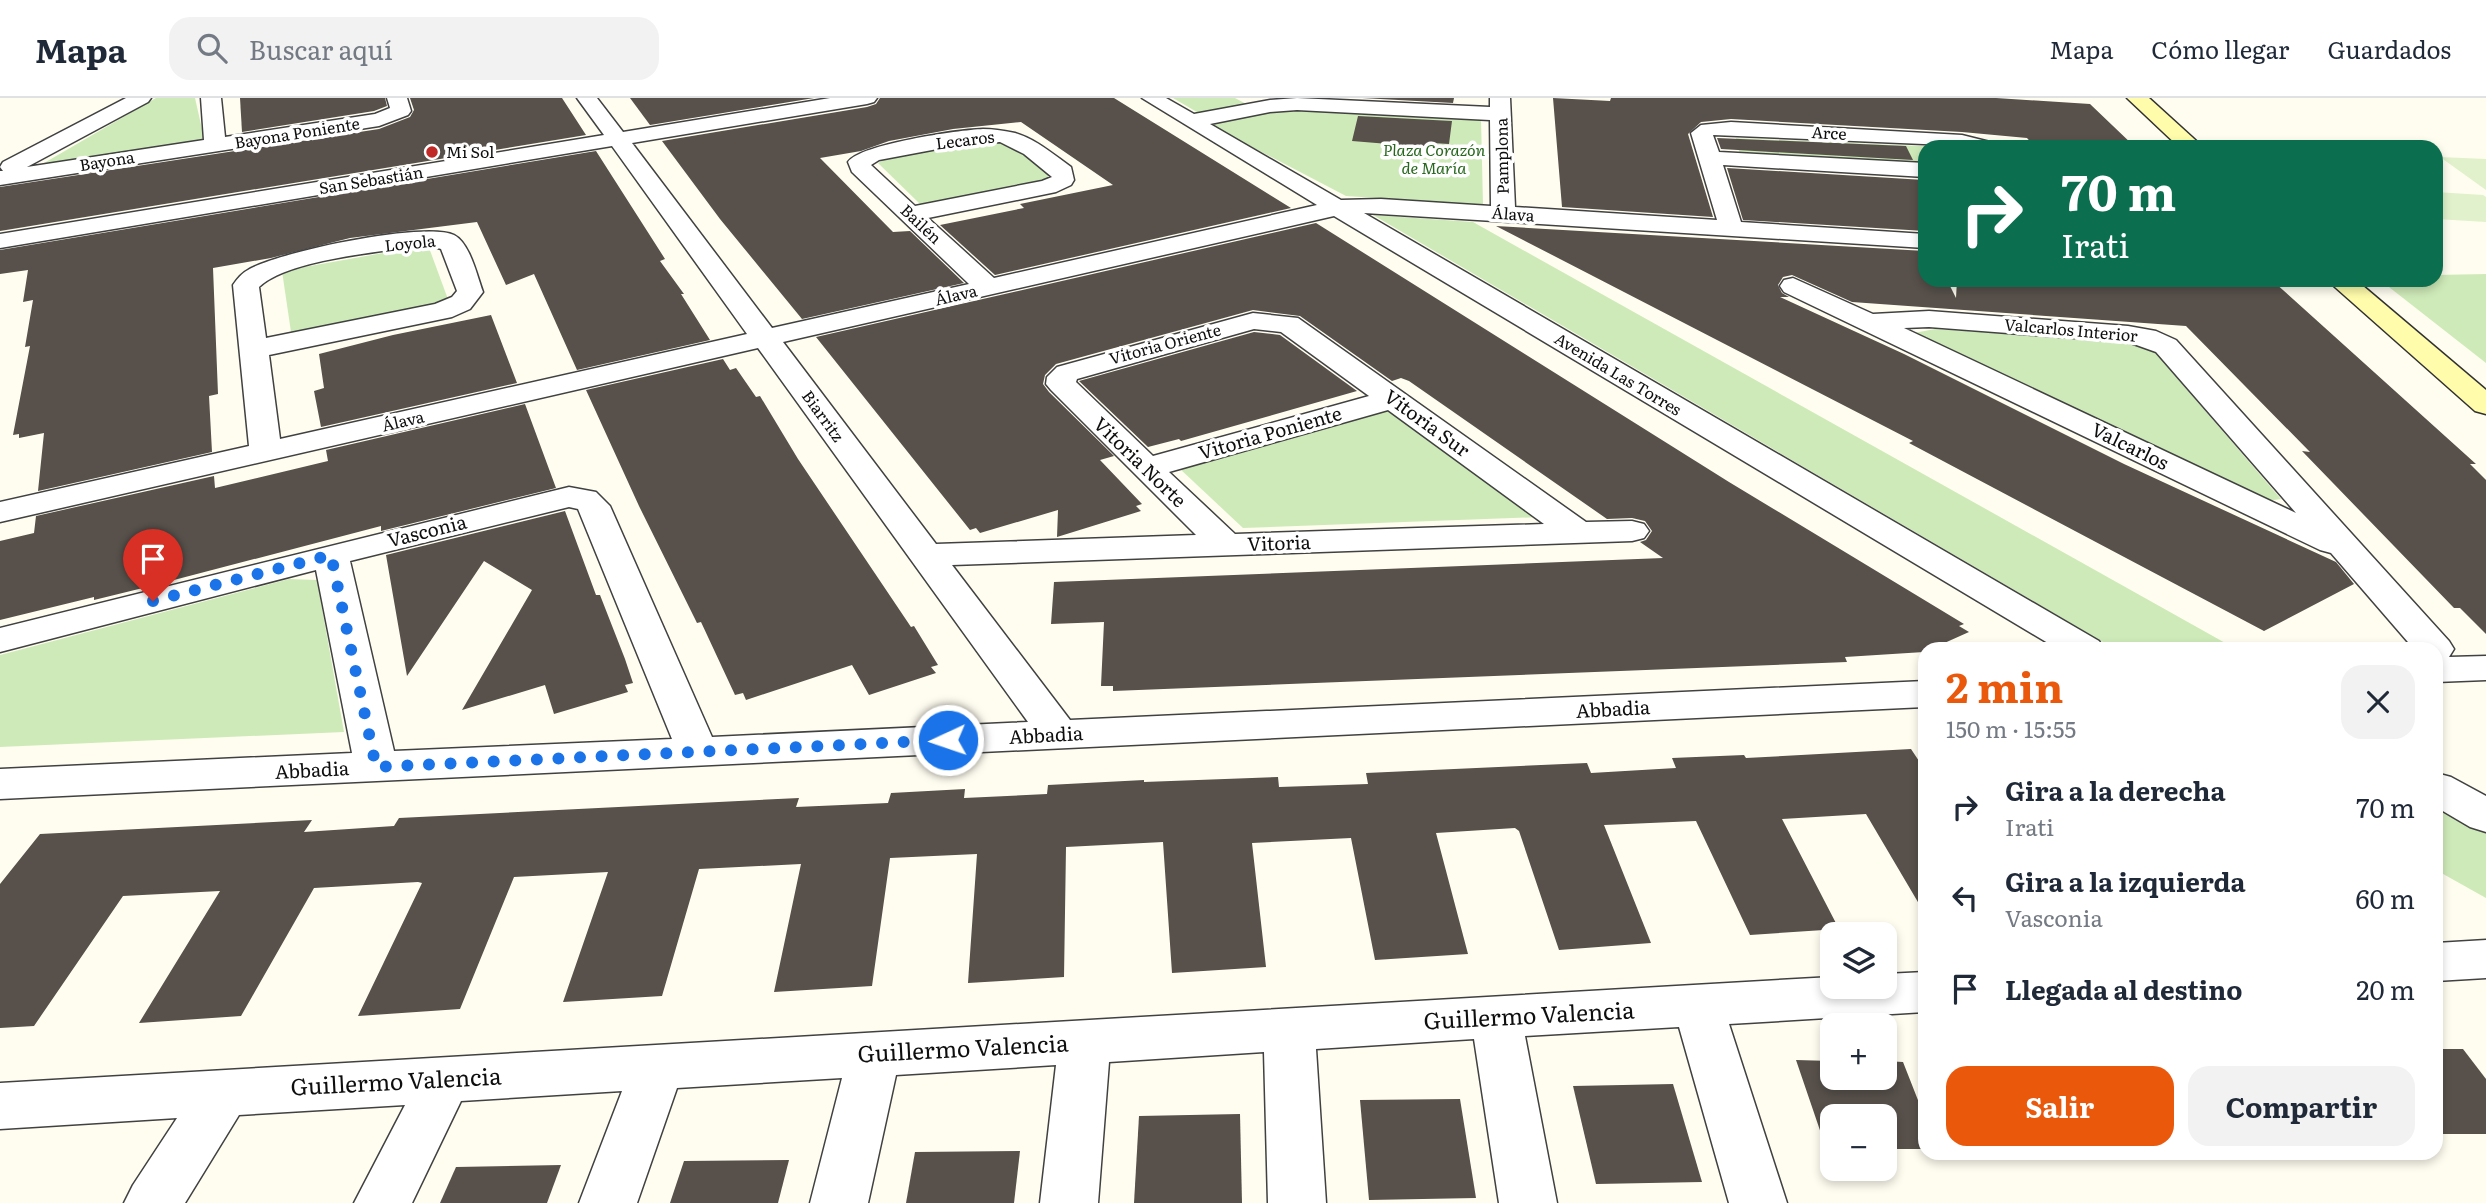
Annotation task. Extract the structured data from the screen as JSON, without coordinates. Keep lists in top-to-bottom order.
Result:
{
  "streets": {
    "street": [
      "Bayona Poniente",
      "Arce",
      "Lecaros",
      "Pamplona",
      "Bayona",
      "San Sebastián",
      "Álava",
      "Bailén",
      "Loyola",
      "Valcarlos Interior",
      "Vitoria Oriente",
      "Avenida Las Torres",
      "Biarritz",
      "Vitoria Sur",
      "Vitoria Poniente",
      "Valcarlos",
      "Vitoria Norte",
      "Vasconia",
      "Vitoria",
      "Abbadia",
      "Guillermo Valencia"
    ]
  },
  "crossings": [
    ["Bayona Poniente", "Bayona"],
    ["Arce", "Álava"],
    ["Lecaros", "Bailén"],
    ["Pamplona", "Álava"],
    ["San Sebastián", "Biarritz"],
    ["Álava", "Bailén"],
    ["Álava", "Loyola"],
    ["Álava", "Avenida Las Torres"],
    ["Álava", "Biarritz"],
    ["Valcarlos Interior", "Valcarlos"],
    ["Vitoria Oriente", "Vitoria Sur"],
    ["Vitoria Oriente", "Vitoria Norte"],
    ["Biarritz", "Vitoria"],
    ["Biarritz", "Abbadia"],
    ["Vitoria Sur", "Vitoria Poniente"],
    ["Vitoria Sur", "Vitoria"],
    ["Vitoria Poniente", "Vitoria Norte"],
    ["Vitoria Norte", "Vitoria"],
    ["Vasconia", "Abbadia"]
  ],
  "parks": ["Plaza Corazón de María"],
  "places": ["Mi Sol"],
  "page": {
    "header": "Mapa",
    "search": "Buscar aquí",
    "nav": ["Mapa", "Cómo llegar", "Guardados"],
    "turn": ["70 m", "Irati"],
    "heading": ["2 min", "150 m · 15:55"],
    "list": [
      {
        "name": "Gira a la derecha",
        "note": "Irati",
        "value": "70 m"
      },
      {
        "name": "Gira a la izquierda",
        "note": "Vasconia",
        "value": "60 m"
      },
      {
        "name": "Llegada al destino",
        "value": "20 m"
      }
    ],
    "map_buttons": ["+", "−"],
    "buttons": ["Salir", "Compartir"]
  }
}
